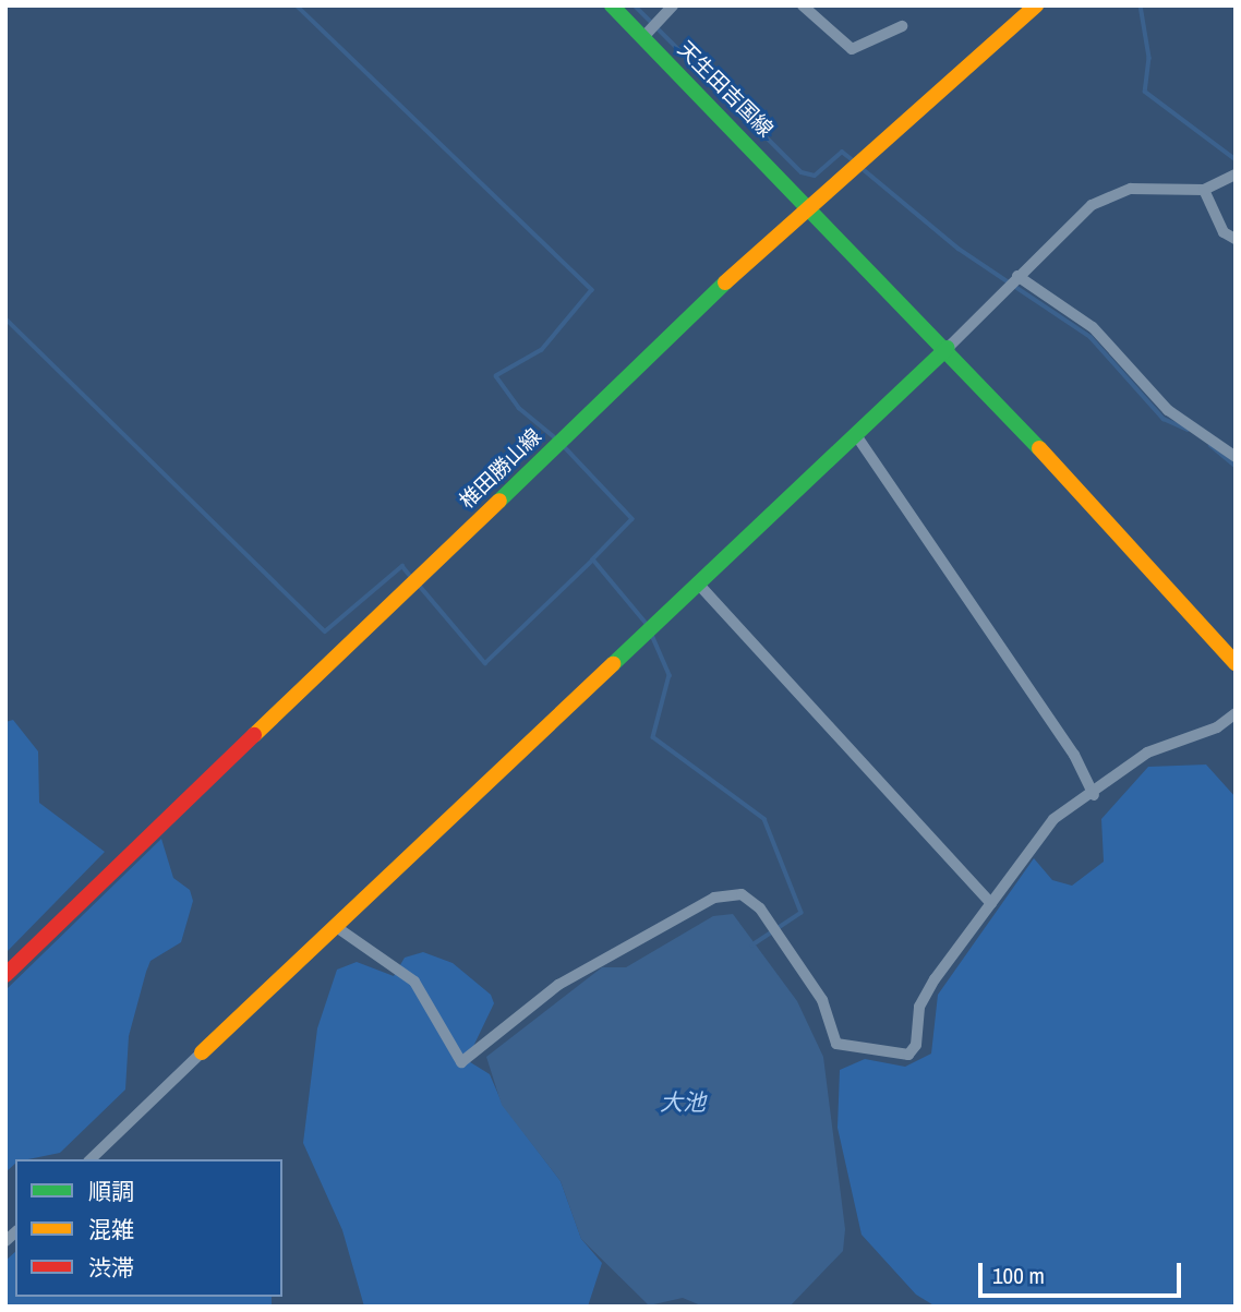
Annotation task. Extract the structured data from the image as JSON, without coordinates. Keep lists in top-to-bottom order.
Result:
{
  "streets": {
    "main road": ["天生田吉国線", "椎田勝山線"]
  },
  "crossings": [
    ["天生田吉国線", "椎田勝山線"]
  ],
  "water": ["大池"],
  "legend": ["順調", "混雑", "渋滞"],
  "scale_bar": "100 m"
}
